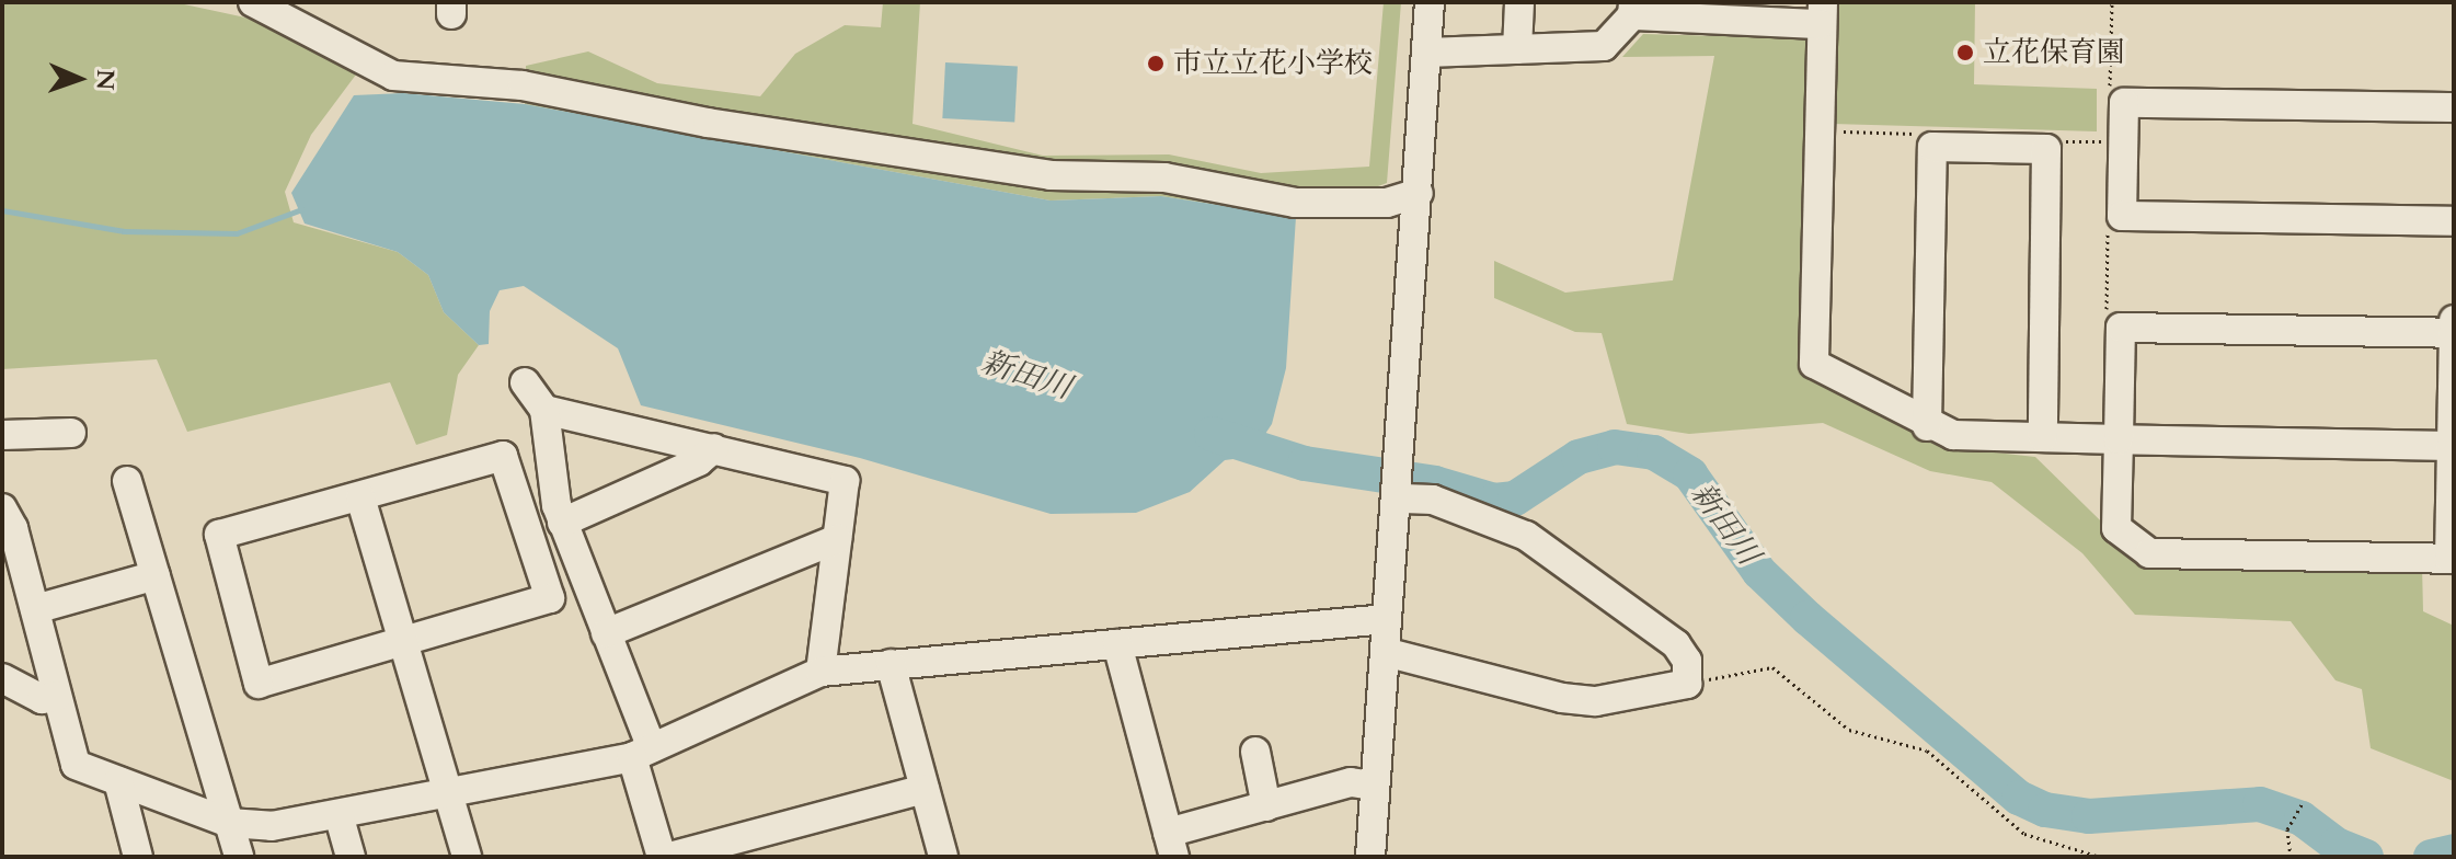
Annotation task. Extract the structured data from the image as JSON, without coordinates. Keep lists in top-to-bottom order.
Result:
{
  "water": ["新田川"],
  "places": ["立花保育園", "市立立花小学校"],
  "north": "right"
}
